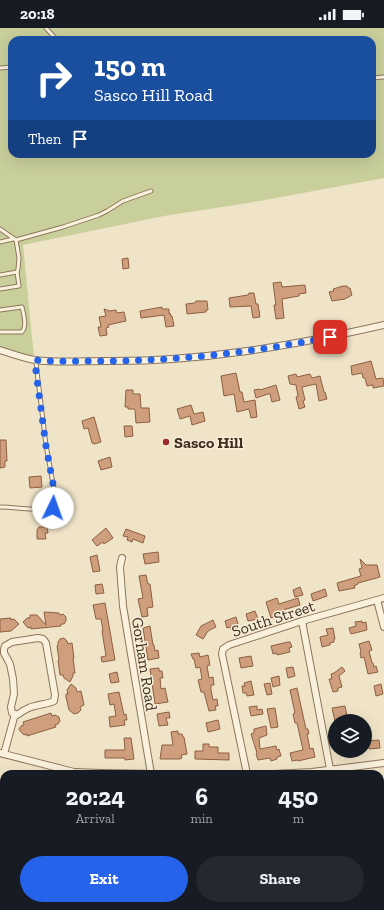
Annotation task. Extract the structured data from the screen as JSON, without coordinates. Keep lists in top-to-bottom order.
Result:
{
  "streets": {
    "street": ["South Street", "Gorham Road"]
  },
  "places": ["Sasco Hill"],
  "page": {
    "status": "20:18",
    "turn": ["150 m", "Sasco Hill Road"],
    "then": "Then",
    "eta": [
      "20:24",
      "Arrival",
      "6",
      "min",
      "450",
      "m"
    ],
    "buttons": ["Exit", "Share"]
  }
}
